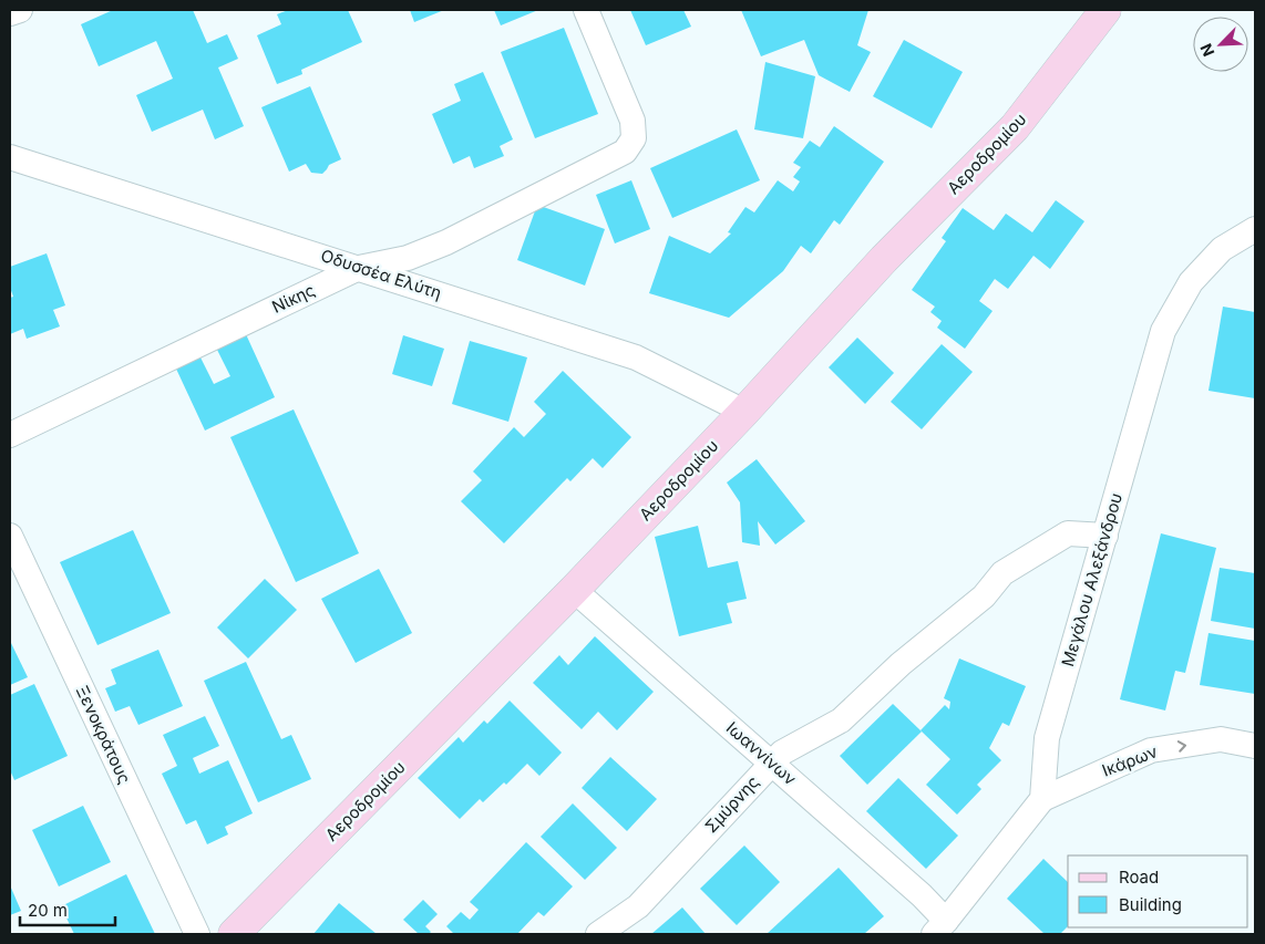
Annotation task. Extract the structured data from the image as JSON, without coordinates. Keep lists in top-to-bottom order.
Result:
{
  "streets": {
    "street": [
      "Αεροδρομίου",
      "Οδυσσέα Ελύτη",
      "Νίκης",
      "Μεγάλου Αλεξάνδρου",
      "Ξενοκράτους",
      "Ιωαννίνων",
      "Ικάρων",
      "Σμύρνης"
    ]
  },
  "crossings": [
    ["Αεροδρομίου", "Οδυσσέα Ελύτη"],
    ["Αεροδρομίου", "Ιωαννίνων"],
    ["Οδυσσέα Ελύτη", "Νίκης"],
    ["Μεγάλου Αλεξάνδρου", "Ικάρων"],
    ["Μεγάλου Αλεξάνδρου", "Σμύρνης"],
    ["Ιωαννίνων", "Σμύρνης"]
  ],
  "one_way": ["Ικάρων"],
  "legend": ["Road", "Building"],
  "scale_bar": "20 m",
  "north": "bottom left"
}
